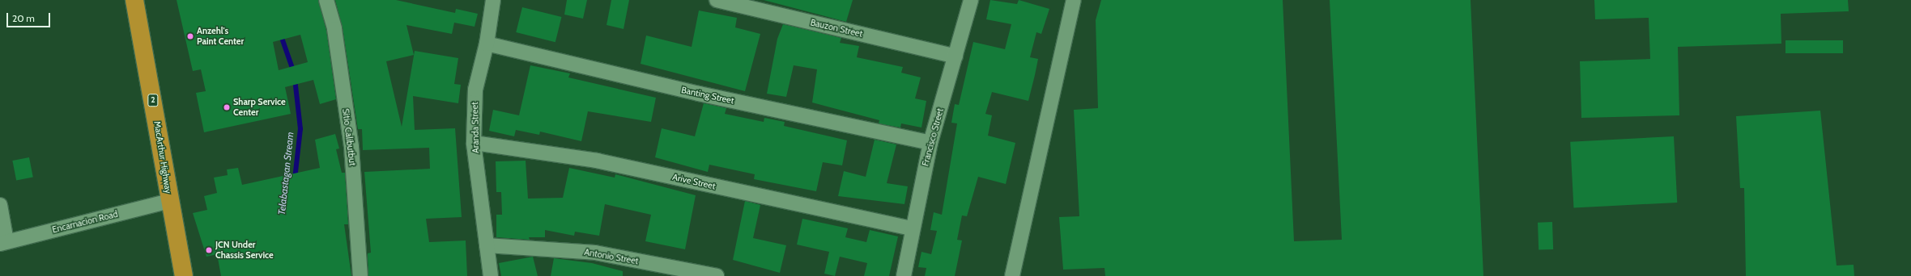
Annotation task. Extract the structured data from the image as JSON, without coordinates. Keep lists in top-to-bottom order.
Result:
{
  "streets": {
    "highway": ["2", "MacArthur Highway"],
    "street": [
      "Bauzon Street",
      "Banting Street",
      "Aranda Street",
      "Sitio Calibutbut",
      "Francisco Street",
      "Arive Street",
      "Encarnacion Road",
      "Antonio Street"
    ]
  },
  "crossings": [
    ["Bauzon Street", "Francisco Street"],
    ["Banting Street", "Aranda Street"],
    ["Banting Street", "Francisco Street"],
    ["Aranda Street", "Arive Street"],
    ["Aranda Street", "Antonio Street"],
    ["Francisco Street", "Arive Street"],
    ["MacArthur Highway", "Encarnacion Road"]
  ],
  "water": ["Telabastagan Stream"],
  "places": ["Anzehl's Paint Center", "Sharp Service Center", "JCN Under Chassis Service"],
  "scale_bar": "20 m"
}
